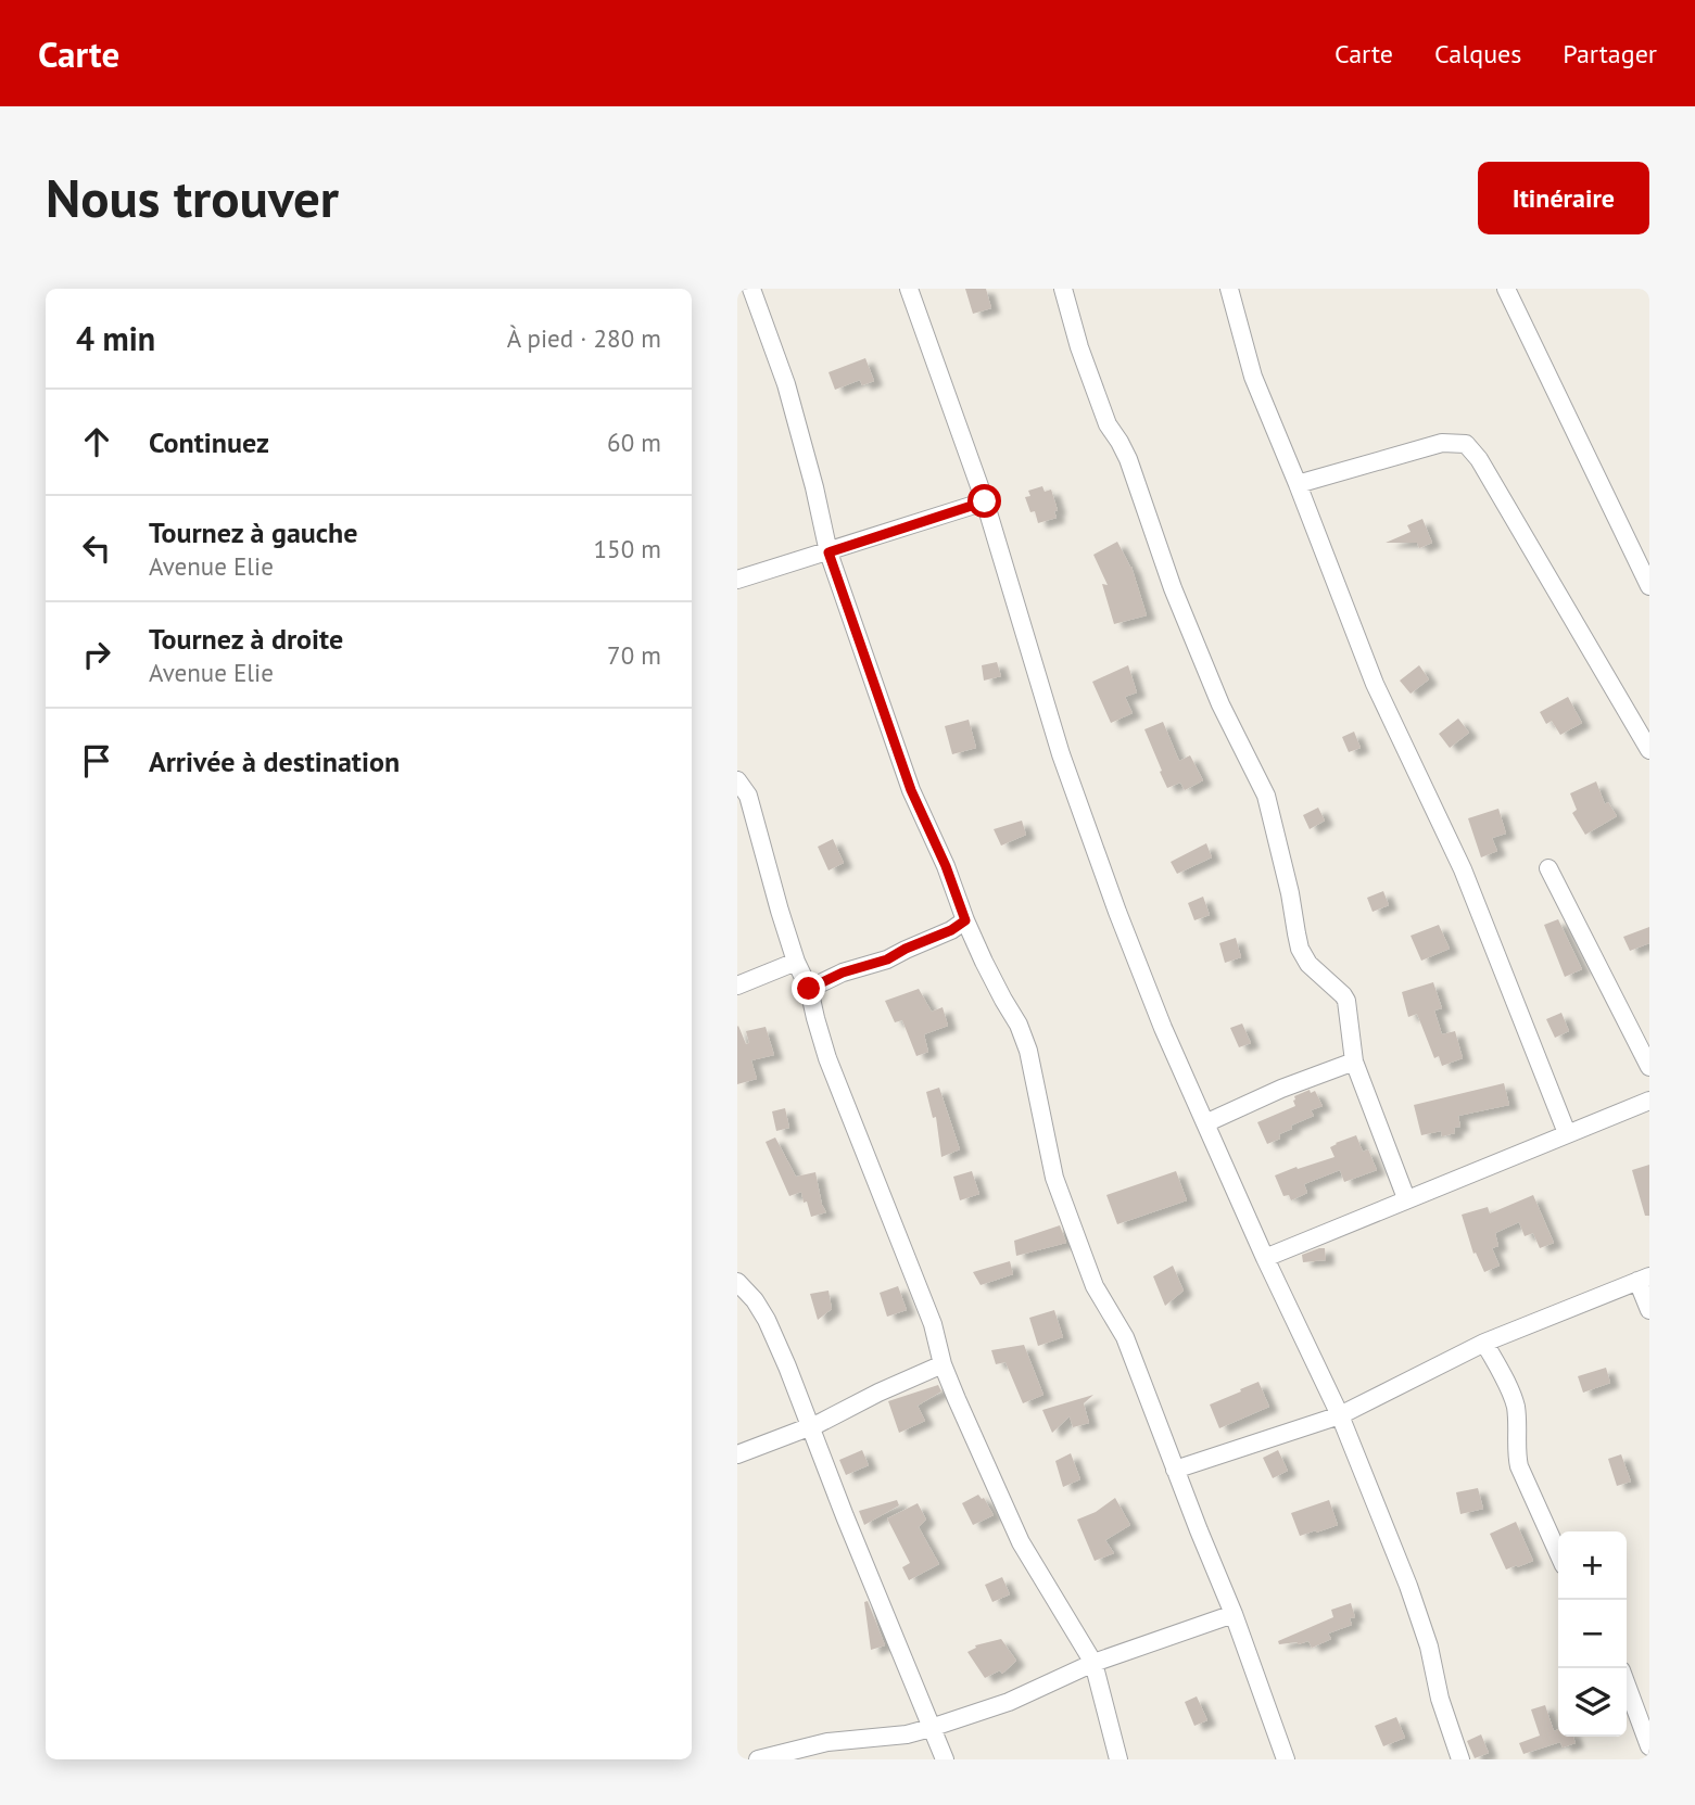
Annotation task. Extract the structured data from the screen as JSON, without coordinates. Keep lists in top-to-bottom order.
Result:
{
  "page": {
    "header": "Carte",
    "nav": ["Carte", "Calques", "Partager"],
    "buttons": "Itinéraire",
    "title": "Nous trouver",
    "heading": ["4 min", "À pied · 280 m"],
    "list": [
      ["Continuez", "60 m"],
      ["Tournez à gauche", "Avenue Elie", "150 m"],
      ["Tournez à droite", "Avenue Elie", "70 m"],
      "Arrivée à destination"
    ],
    "map_buttons": ["+", "−"]
  }
}
